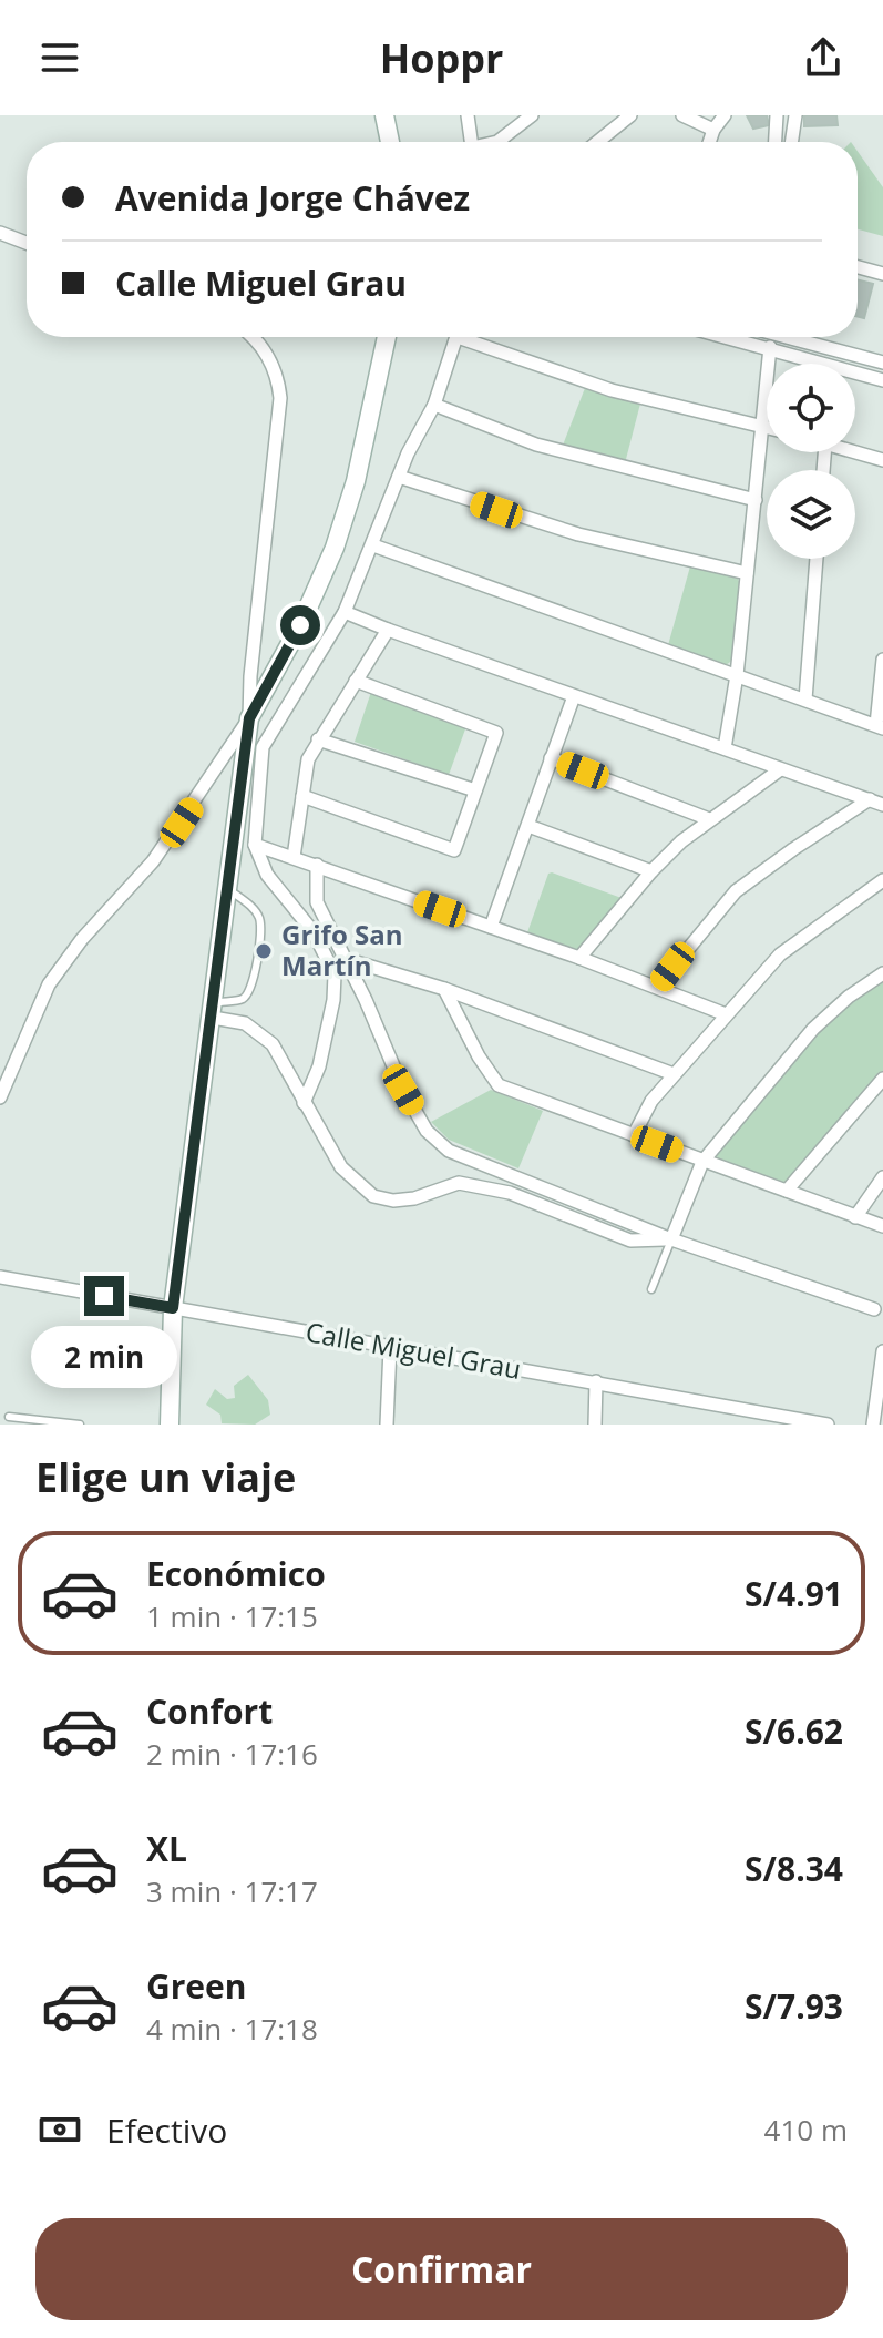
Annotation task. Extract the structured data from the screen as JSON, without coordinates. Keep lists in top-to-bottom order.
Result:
{
  "streets": {
    "street": ["Calle Miguel Grau"]
  },
  "places": ["Grifo San Martín"],
  "page": {
    "header": "Hoppr",
    "banner": ["Avenida Jorge Chávez", "Calle Miguel Grau"],
    "bubble": "2 min",
    "heading": "Elige un viaje",
    "list": [
      {
        "name": "Económico",
        "note": "1 min · 17:15",
        "value": "S/4.91"
      },
      {
        "name": "Confort",
        "note": "2 min · 17:16",
        "value": "S/6.62"
      },
      {
        "name": "XL",
        "note": "3 min · 17:17",
        "value": "S/8.34"
      },
      {
        "name": "Green",
        "note": "4 min · 17:18",
        "value": "S/7.93"
      }
    ],
    "pay": ["Efectivo", "410 m"],
    "buttons": "Confirmar"
  }
}
